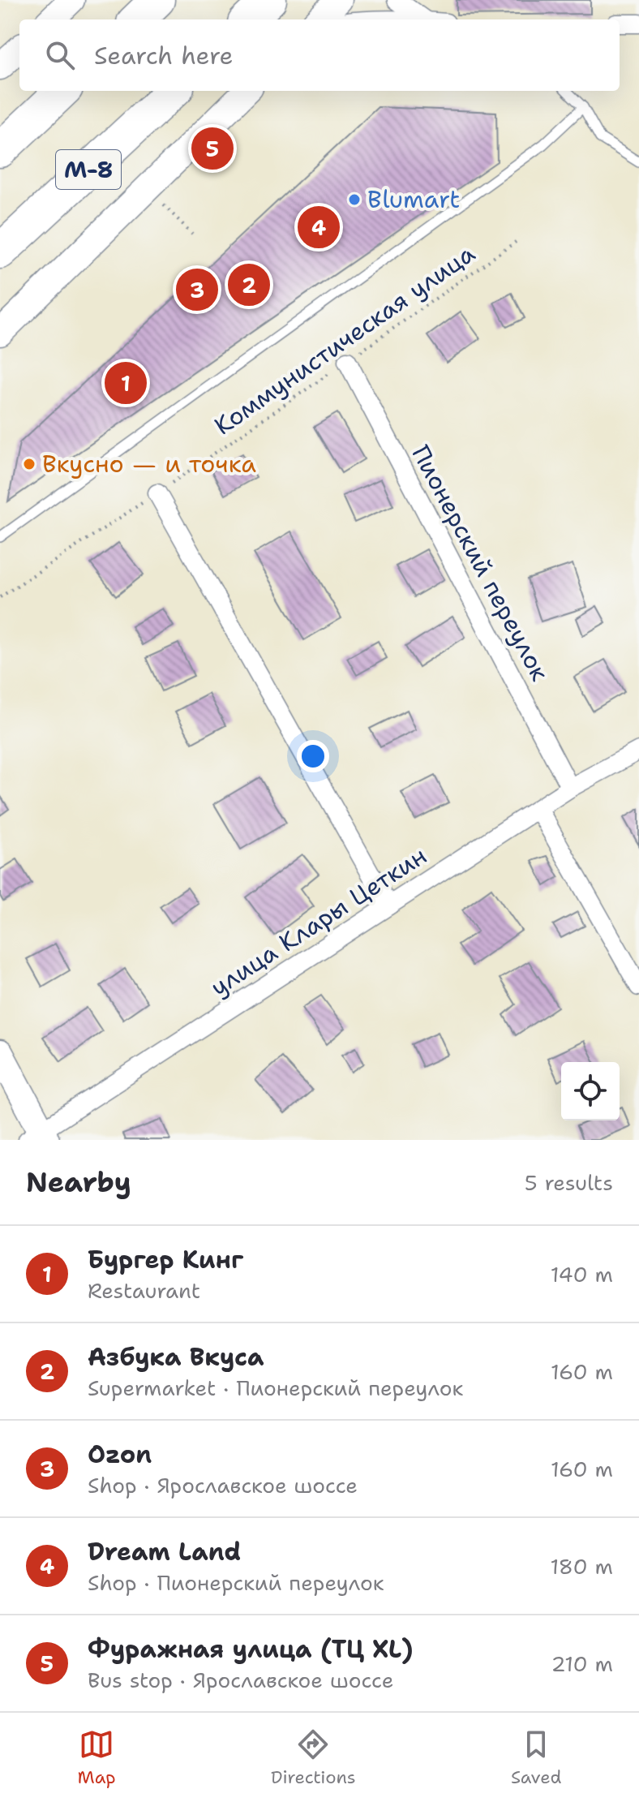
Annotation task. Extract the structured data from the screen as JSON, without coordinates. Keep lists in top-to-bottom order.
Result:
{
  "streets": {
    "highway": ["М-8"],
    "street": ["Пионерский переулок", "улица Клары Цеткин"],
    "path": ["Коммунистическая улица"]
  },
  "crossings": [
    ["Коммунистическая улица", "Пионерский переулок"],
    ["Пионерский переулок", "улица Клары Цеткин"]
  ],
  "places": ["Blumart", "Вкусно — и точка"],
  "page": {
    "search": "Search here",
    "pins": [
      "5",
      "4",
      "2",
      "3",
      "1"
    ],
    "heading": ["Nearby", "5 results"],
    "list": [
      {
        "mark": "1",
        "name": "Бургер Кинг",
        "note": "Restaurant",
        "value": "140 m"
      },
      {
        "mark": "2",
        "name": "Азбука Вкуса",
        "note": "Supermarket · Пионерский переулок",
        "value": "160 m"
      },
      {
        "mark": "3",
        "name": "Ozon",
        "note": "Shop · Ярославское шоссе",
        "value": "160 m"
      },
      {
        "mark": "4",
        "name": "Dream Land",
        "note": "Shop · Пионерский переулок",
        "value": "180 m"
      },
      {
        "mark": "5",
        "name": "Фуражная улица (ТЦ XL)",
        "note": "Bus stop · Ярославское шоссе",
        "value": "210 m"
      }
    ],
    "nav": ["Map", "Directions", "Saved"]
  }
}
